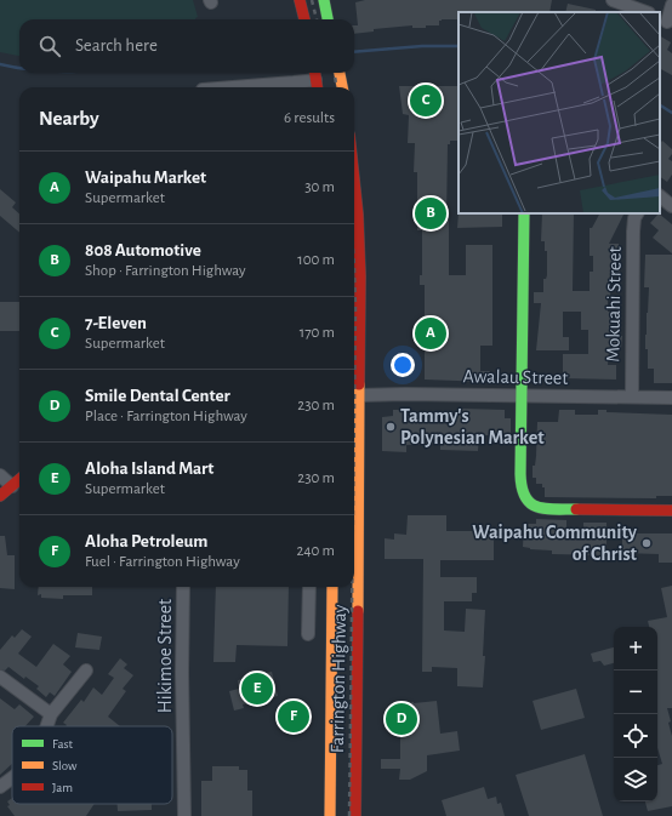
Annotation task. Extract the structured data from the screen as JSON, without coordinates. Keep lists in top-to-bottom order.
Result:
{
  "streets": {
    "main road": ["Farrington Highway"],
    "street": ["Mokuahi Street", "Awalau Street", "Hikimoe Street"]
  },
  "crossings": [
    ["Mokuahi Street", "Awalau Street"],
    ["Awalau Street", "Farrington Highway"]
  ],
  "places": ["Tammy's Polynesian Market", "Waipahu Community of Christ"],
  "legend": ["Fast", "Slow", "Jam"],
  "page": {
    "search": "Search here",
    "pins": [
      "C",
      "B",
      "A",
      "E",
      "F",
      "D"
    ],
    "heading": ["Nearby", "6 results"],
    "list": [
      {
        "mark": "A",
        "name": "Waipahu Market",
        "note": "Supermarket",
        "value": "30 m"
      },
      {
        "mark": "B",
        "name": "808 Automotive",
        "note": "Shop · Farrington Highway",
        "value": "100 m"
      },
      {
        "mark": "C",
        "name": "7-Eleven",
        "note": "Supermarket",
        "value": "170 m"
      },
      {
        "mark": "D",
        "name": "Smile Dental Center",
        "note": "Place · Farrington Highway",
        "value": "230 m"
      },
      {
        "mark": "E",
        "name": "Aloha Island Mart",
        "note": "Supermarket",
        "value": "230 m"
      },
      {
        "mark": "F",
        "name": "Aloha Petroleum",
        "note": "Fuel · Farrington Highway",
        "value": "240 m"
      }
    ],
    "map_buttons": ["+", "−"]
  }
}
